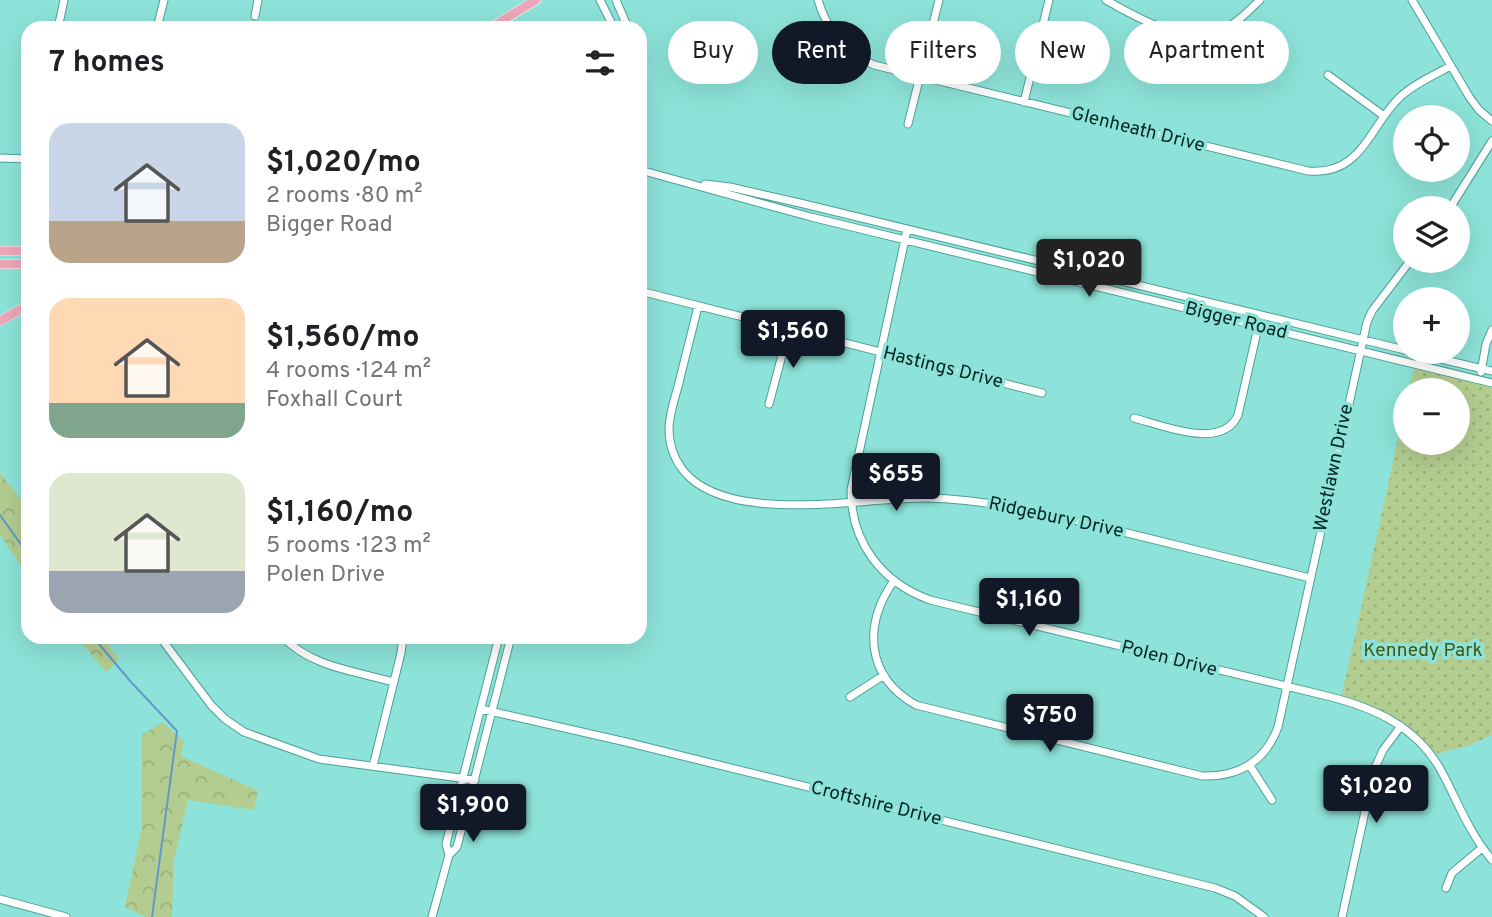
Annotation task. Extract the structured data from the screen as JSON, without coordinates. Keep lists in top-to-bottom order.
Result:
{
  "streets": {
    "street": [
      "Glenheath Drive",
      "Bigger Road",
      "Hastings Drive",
      "Westlawn Drive",
      "Ridgebury Drive",
      "Polen Drive",
      "Croftshire Drive"
    ]
  },
  "crossings": [
    ["Bigger Road", "Westlawn Drive"],
    ["Bigger Road", "Polen Drive"],
    ["Hastings Drive", "Ridgebury Drive"],
    ["Hastings Drive", "Polen Drive"],
    ["Westlawn Drive", "Ridgebury Drive"],
    ["Westlawn Drive", "Polen Drive"],
    ["Ridgebury Drive", "Polen Drive"]
  ],
  "parks": ["Kennedy Park"],
  "page": {
    "chip": [
      "Buy",
      "Rent",
      "Filters",
      "New",
      "Apartment"
    ],
    "heading": "7 homes",
    "map_buttons": ["+", "−"],
    "list": [
      {
        "name": "$1,020/mo",
        "note": "2 rooms · 80 m² · Bigger Road"
      },
      {
        "name": "$1,560/mo",
        "note": "4 rooms · 124 m² · Foxhall Court"
      },
      {
        "name": "$1,160/mo",
        "note": "5 rooms · 123 m² · Polen Drive"
      }
    ],
    "price": [
      "$1,020",
      "$1,560",
      "$655",
      "$1,160",
      "$750",
      "$1,020",
      "$1,900"
    ]
  }
}
